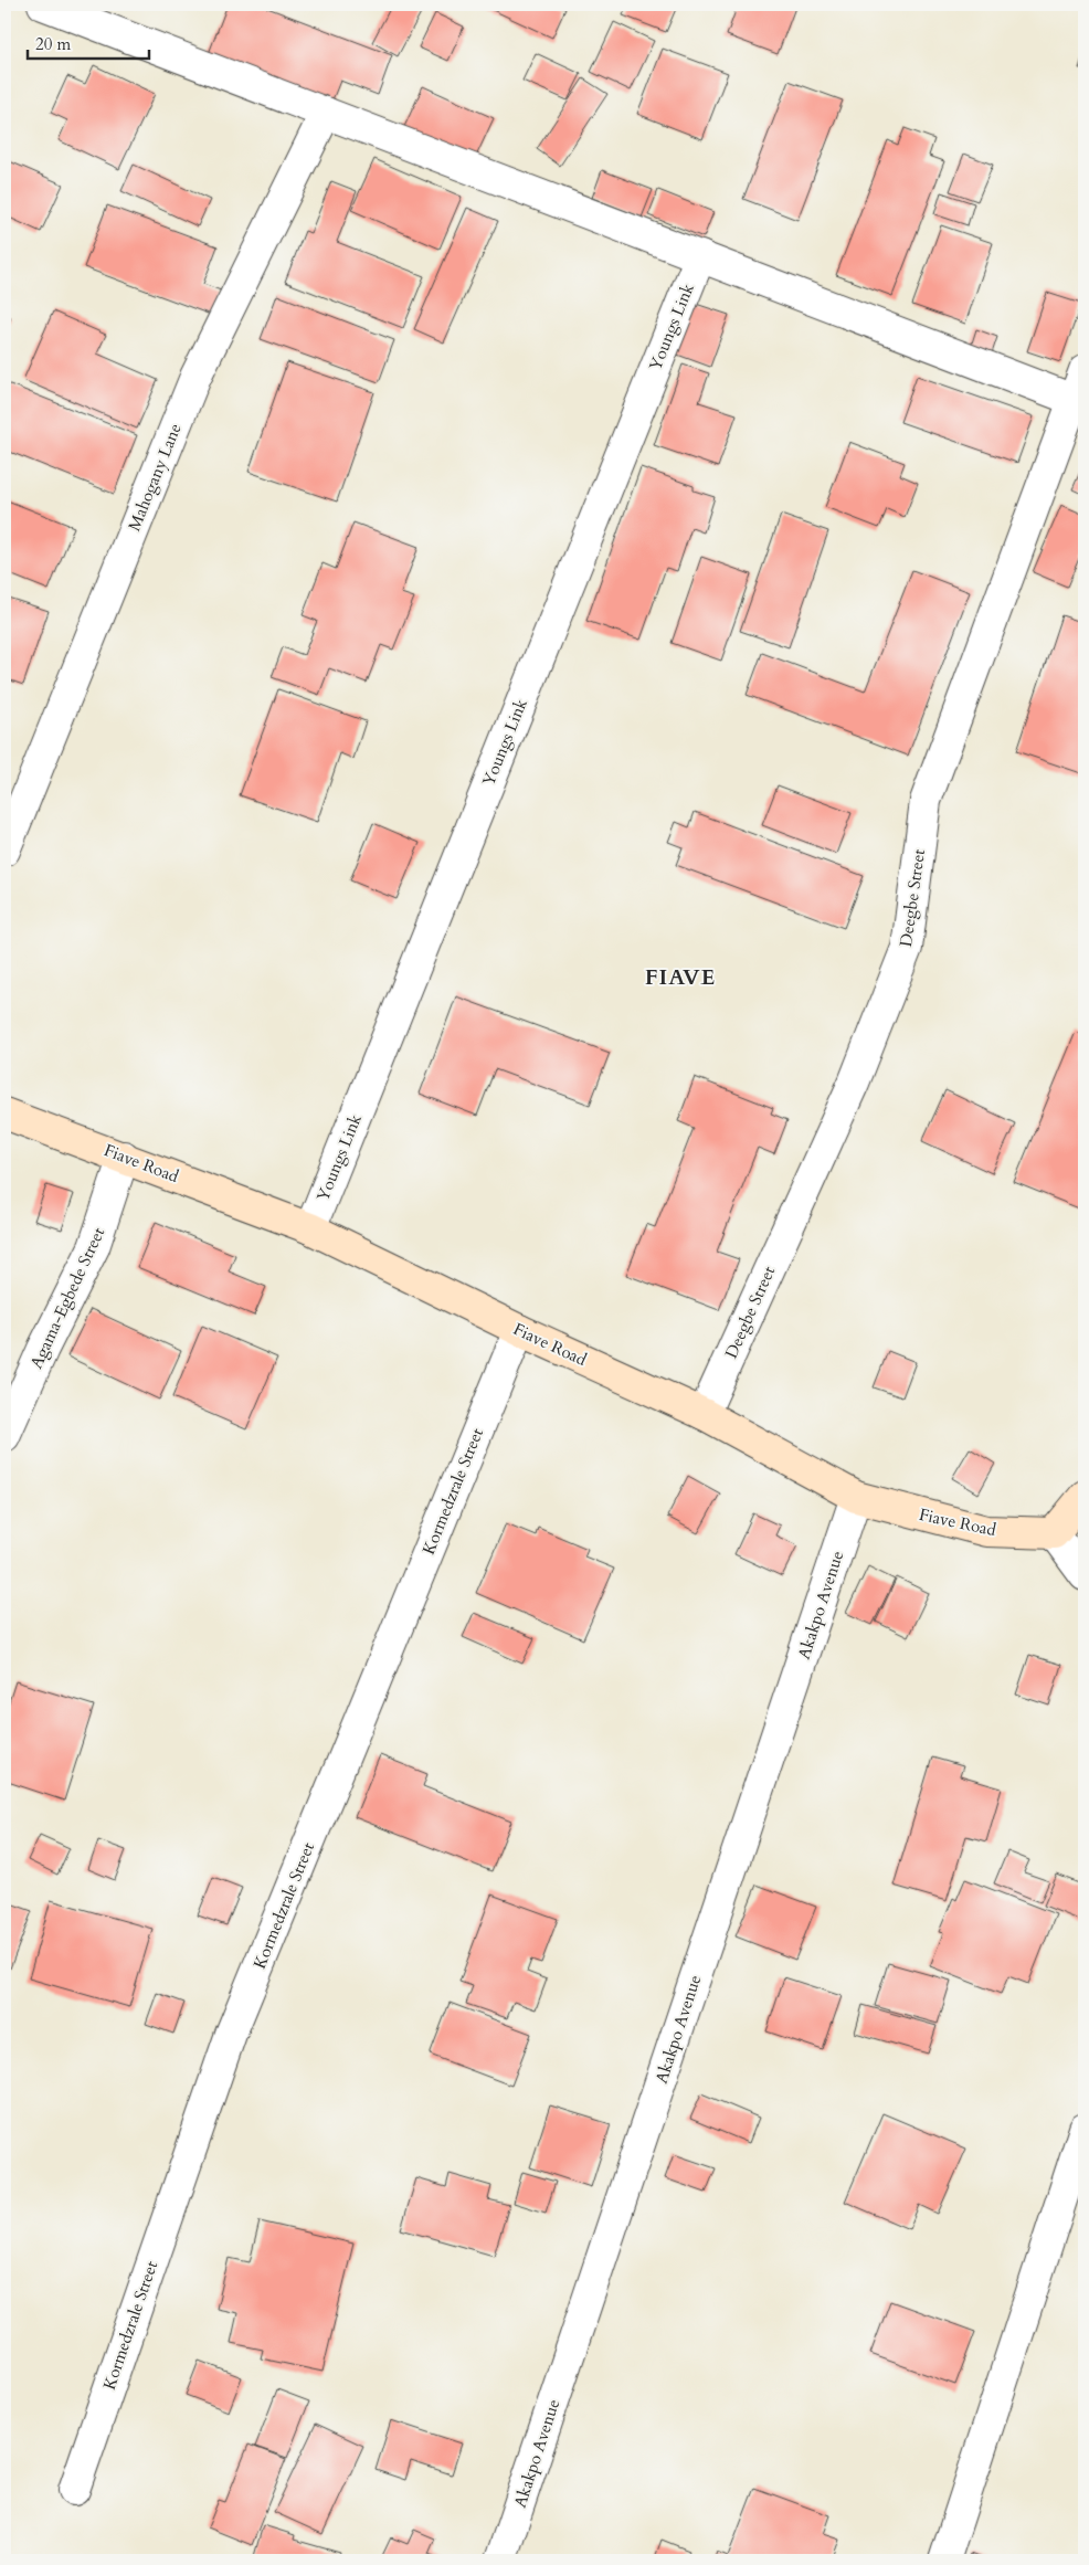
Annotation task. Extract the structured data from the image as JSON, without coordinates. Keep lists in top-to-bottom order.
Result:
{
  "streets": {
    "street": [
      "Youngs Link",
      "Mahogany Lane",
      "Deegbe Street",
      "Fiave Road",
      "Agama-Egbede Street",
      "Kormedzrale Street",
      "Akakpo Avenue"
    ]
  },
  "crossings": [
    ["Youngs Link", "Fiave Road"],
    ["Deegbe Street", "Fiave Road"],
    ["Fiave Road", "Agama-Egbede Street"],
    ["Fiave Road", "Kormedzrale Street"],
    ["Fiave Road", "Akakpo Avenue"]
  ],
  "districts": ["FIAVE"],
  "scale_bar": "20 m"
}
